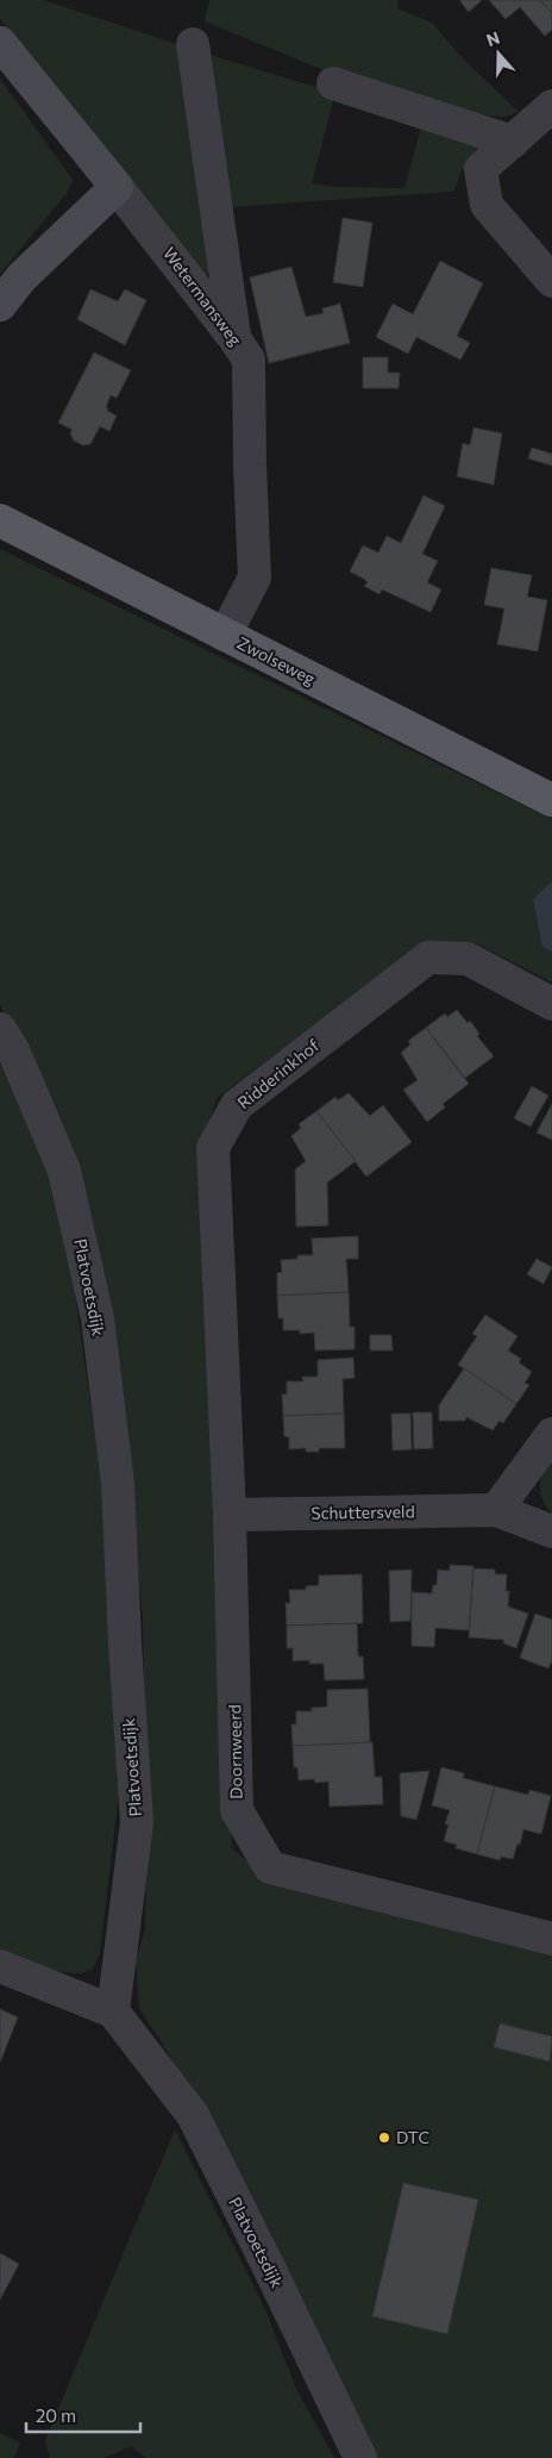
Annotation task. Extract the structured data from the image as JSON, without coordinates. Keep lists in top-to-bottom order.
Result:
{
  "streets": {
    "main road": ["Zwolseweg"],
    "street": [
      "Wetermansweg",
      "Ridderinkhof",
      "Platvoetsdijk",
      "Schuttersveld",
      "Doornweerd"
    ]
  },
  "crossings": [
    ["Wetermansweg", "Zwolseweg"],
    ["Ridderinkhof", "Schuttersveld"],
    ["Ridderinkhof", "Doornweerd"],
    ["Schuttersveld", "Doornweerd"]
  ],
  "places": ["DTC"],
  "scale_bar": "20 m",
  "north": "top"
}
